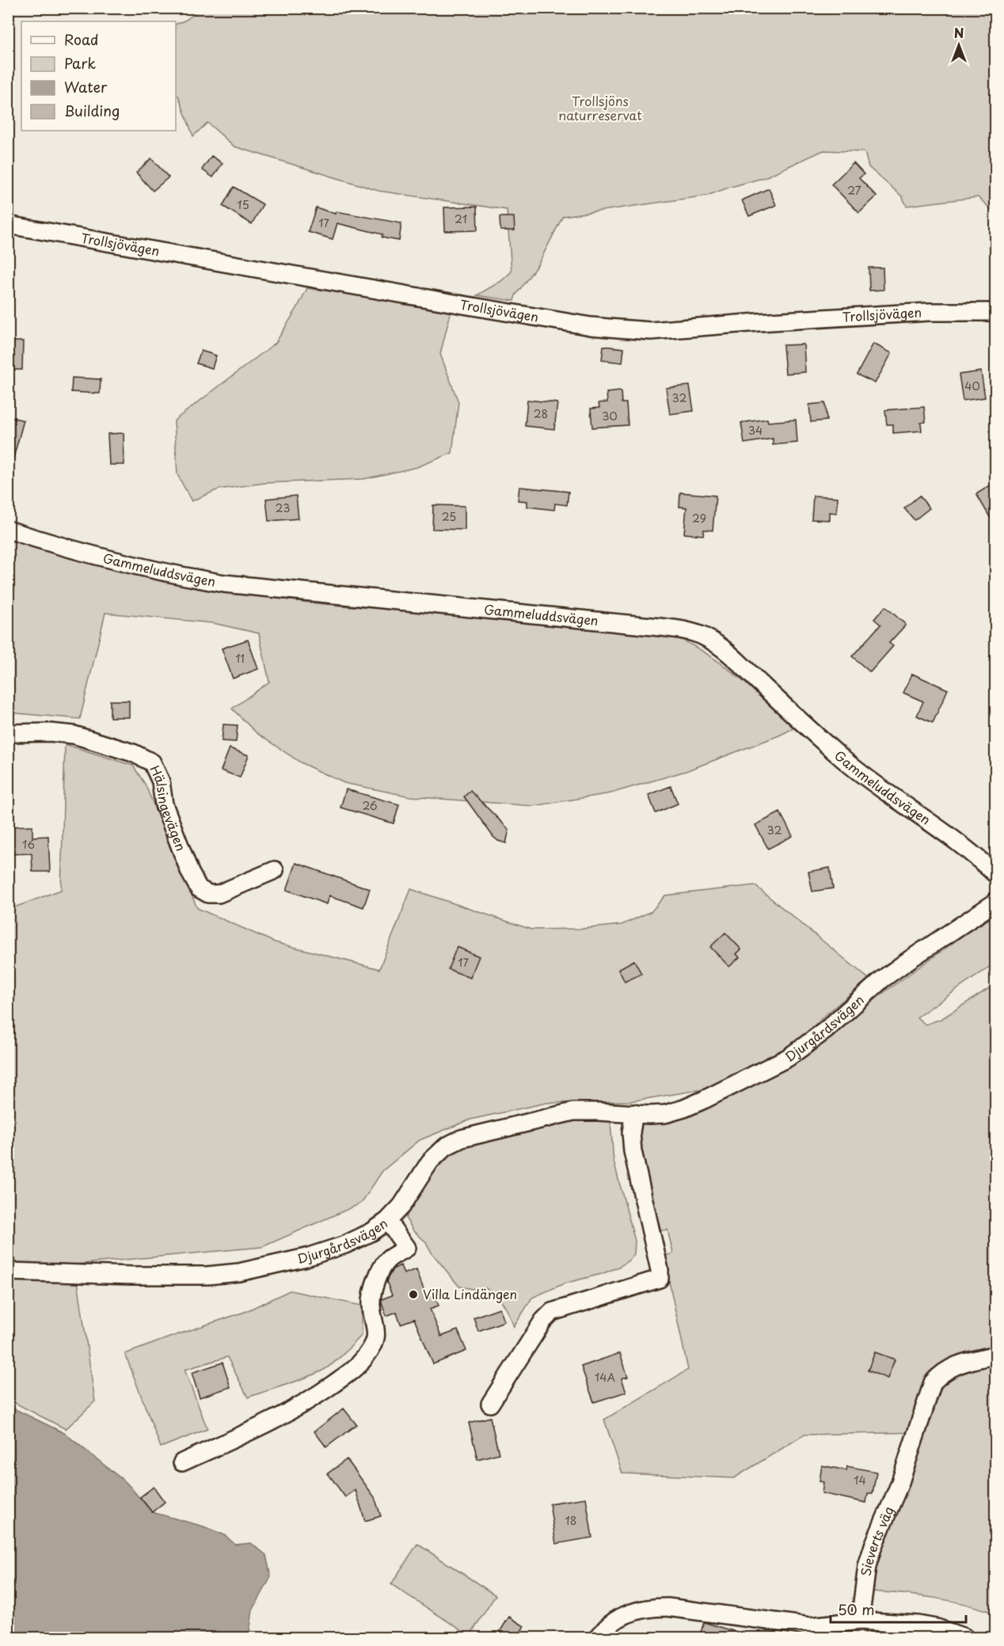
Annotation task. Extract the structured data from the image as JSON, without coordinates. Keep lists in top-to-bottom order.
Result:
{
  "streets": {
    "street": [
      "Trollsjövägen",
      "Gammeluddsvägen",
      "Hälsingevägen",
      "Djurgårdsvägen",
      "Sieverts väg"
    ]
  },
  "parks": ["Trollsjöns naturreservat"],
  "places": ["Villa Lindängen"],
  "house_numbers": [
    "27",
    "15",
    "21",
    "17",
    "40",
    "32",
    "28",
    "30",
    "34",
    "23",
    "25",
    "29",
    "11",
    "26",
    "32",
    "16",
    "17",
    "14A",
    "14",
    "18"
  ],
  "legend": [
    "Road",
    "Park",
    "Water",
    "Building"
  ],
  "scale_bar": "50 m",
  "north": "top"
}
